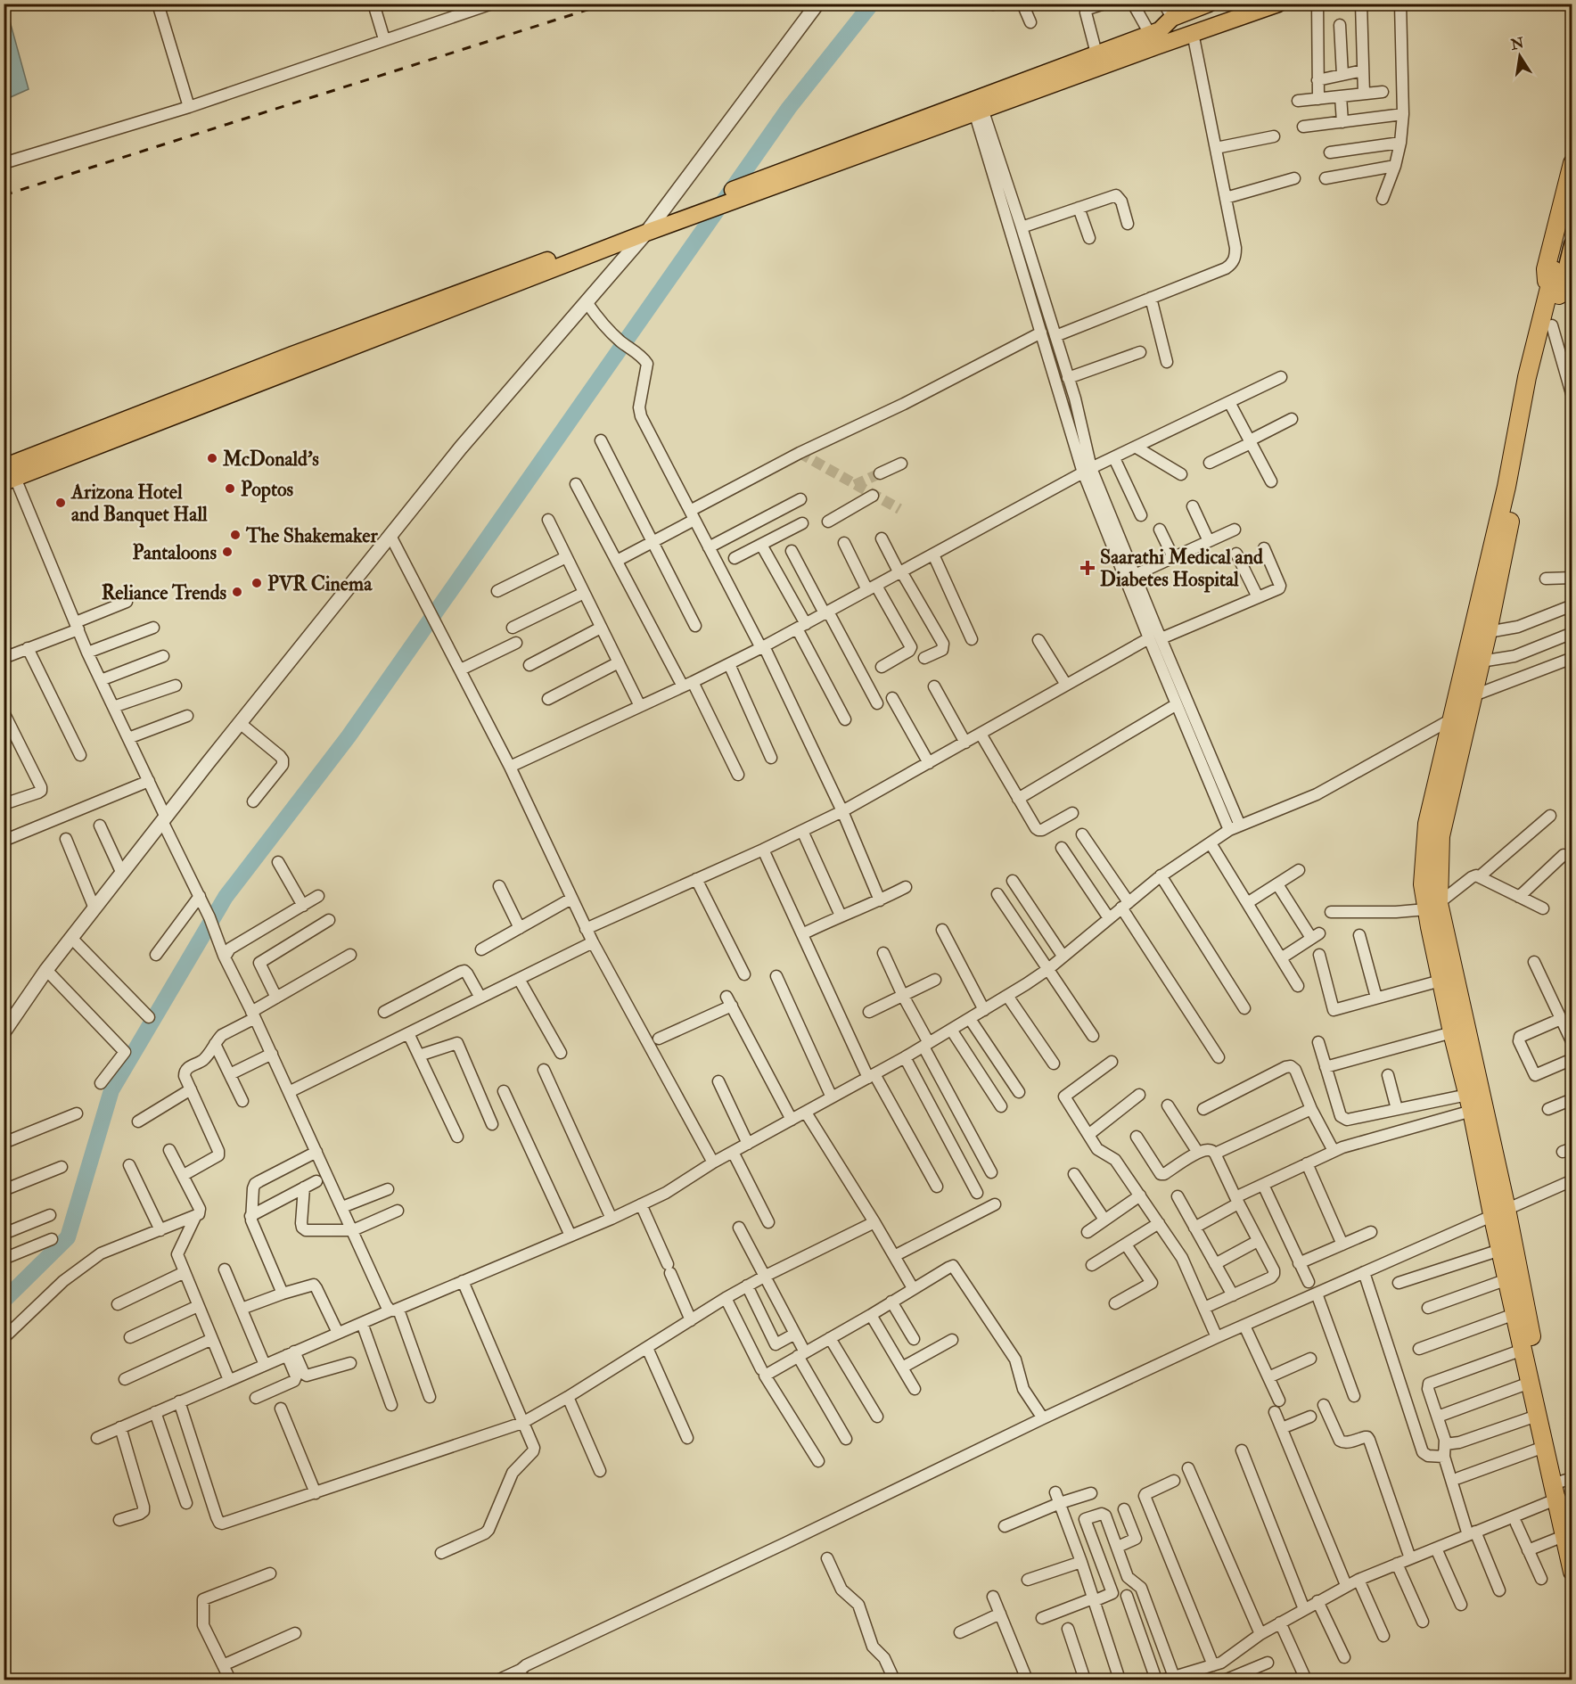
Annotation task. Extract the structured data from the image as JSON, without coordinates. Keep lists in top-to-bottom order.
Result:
{
  "places": {
    "other": [
      "McDonald's",
      "Poptos",
      "Arizona Hotel and Banquet Hall",
      "The Shakemaker",
      "Pantaloons",
      "PVR Cinema",
      "Reliance Trends"
    ],
    "health": ["Saarathi Medical and Diabetes Hospital"]
  },
  "north": "top"
}
